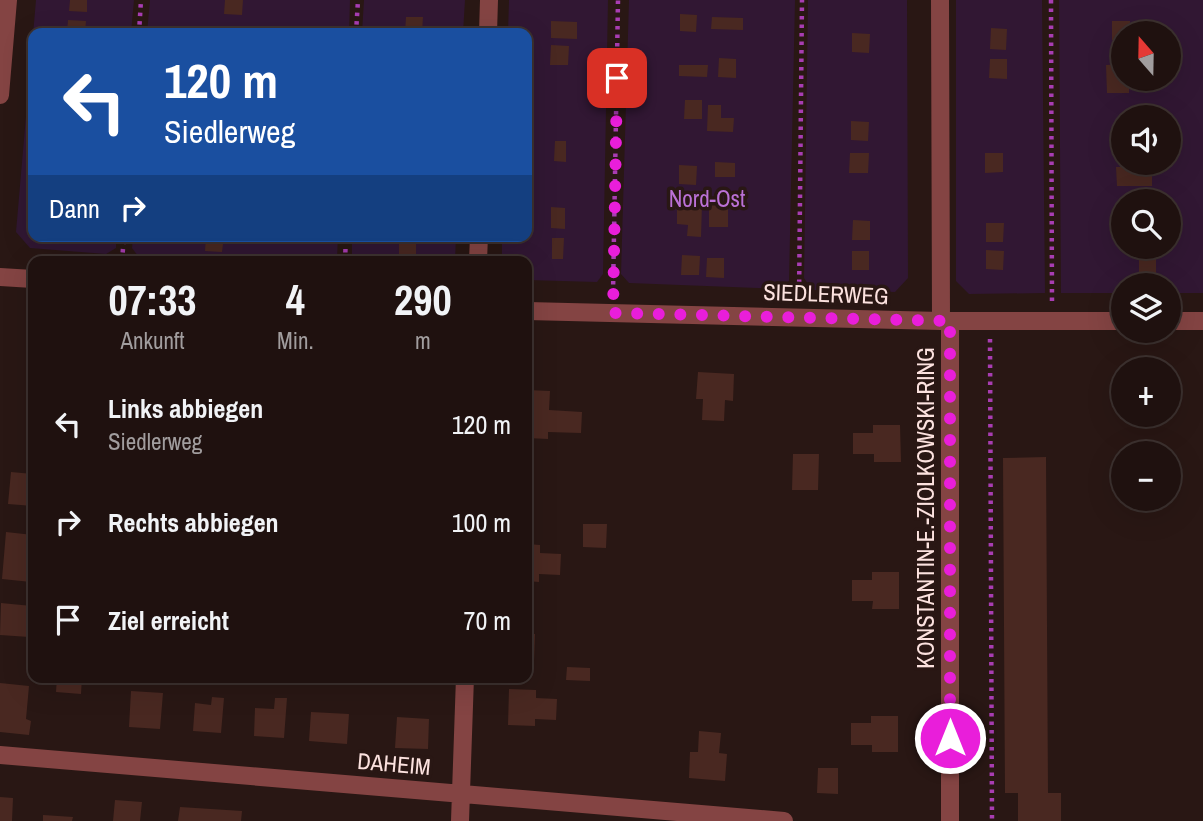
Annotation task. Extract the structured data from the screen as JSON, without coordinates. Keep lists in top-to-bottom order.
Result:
{
  "streets": {
    "street": ["SIEDLERWEG", "KONSTANTIN-E.-ZIOLKOWSKI-RING", "DAHEIM"]
  },
  "crossings": [
    ["SIEDLERWEG", "KONSTANTIN-E.-ZIOLKOWSKI-RING"]
  ],
  "parks": ["Nord-Ost"],
  "north": "top",
  "page": {
    "map_buttons": ["+", "−"],
    "turn": ["120 m", "Siedlerweg"],
    "then": "Dann",
    "eta": [
      "07:33",
      "Ankunft",
      "4",
      "Min.",
      "290",
      "m"
    ],
    "list": [
      {
        "name": "Links abbiegen",
        "note": "Siedlerweg",
        "value": "120 m"
      },
      {
        "name": "Rechts abbiegen",
        "value": "100 m"
      },
      {
        "name": "Ziel erreicht",
        "value": "70 m"
      }
    ]
  }
}
